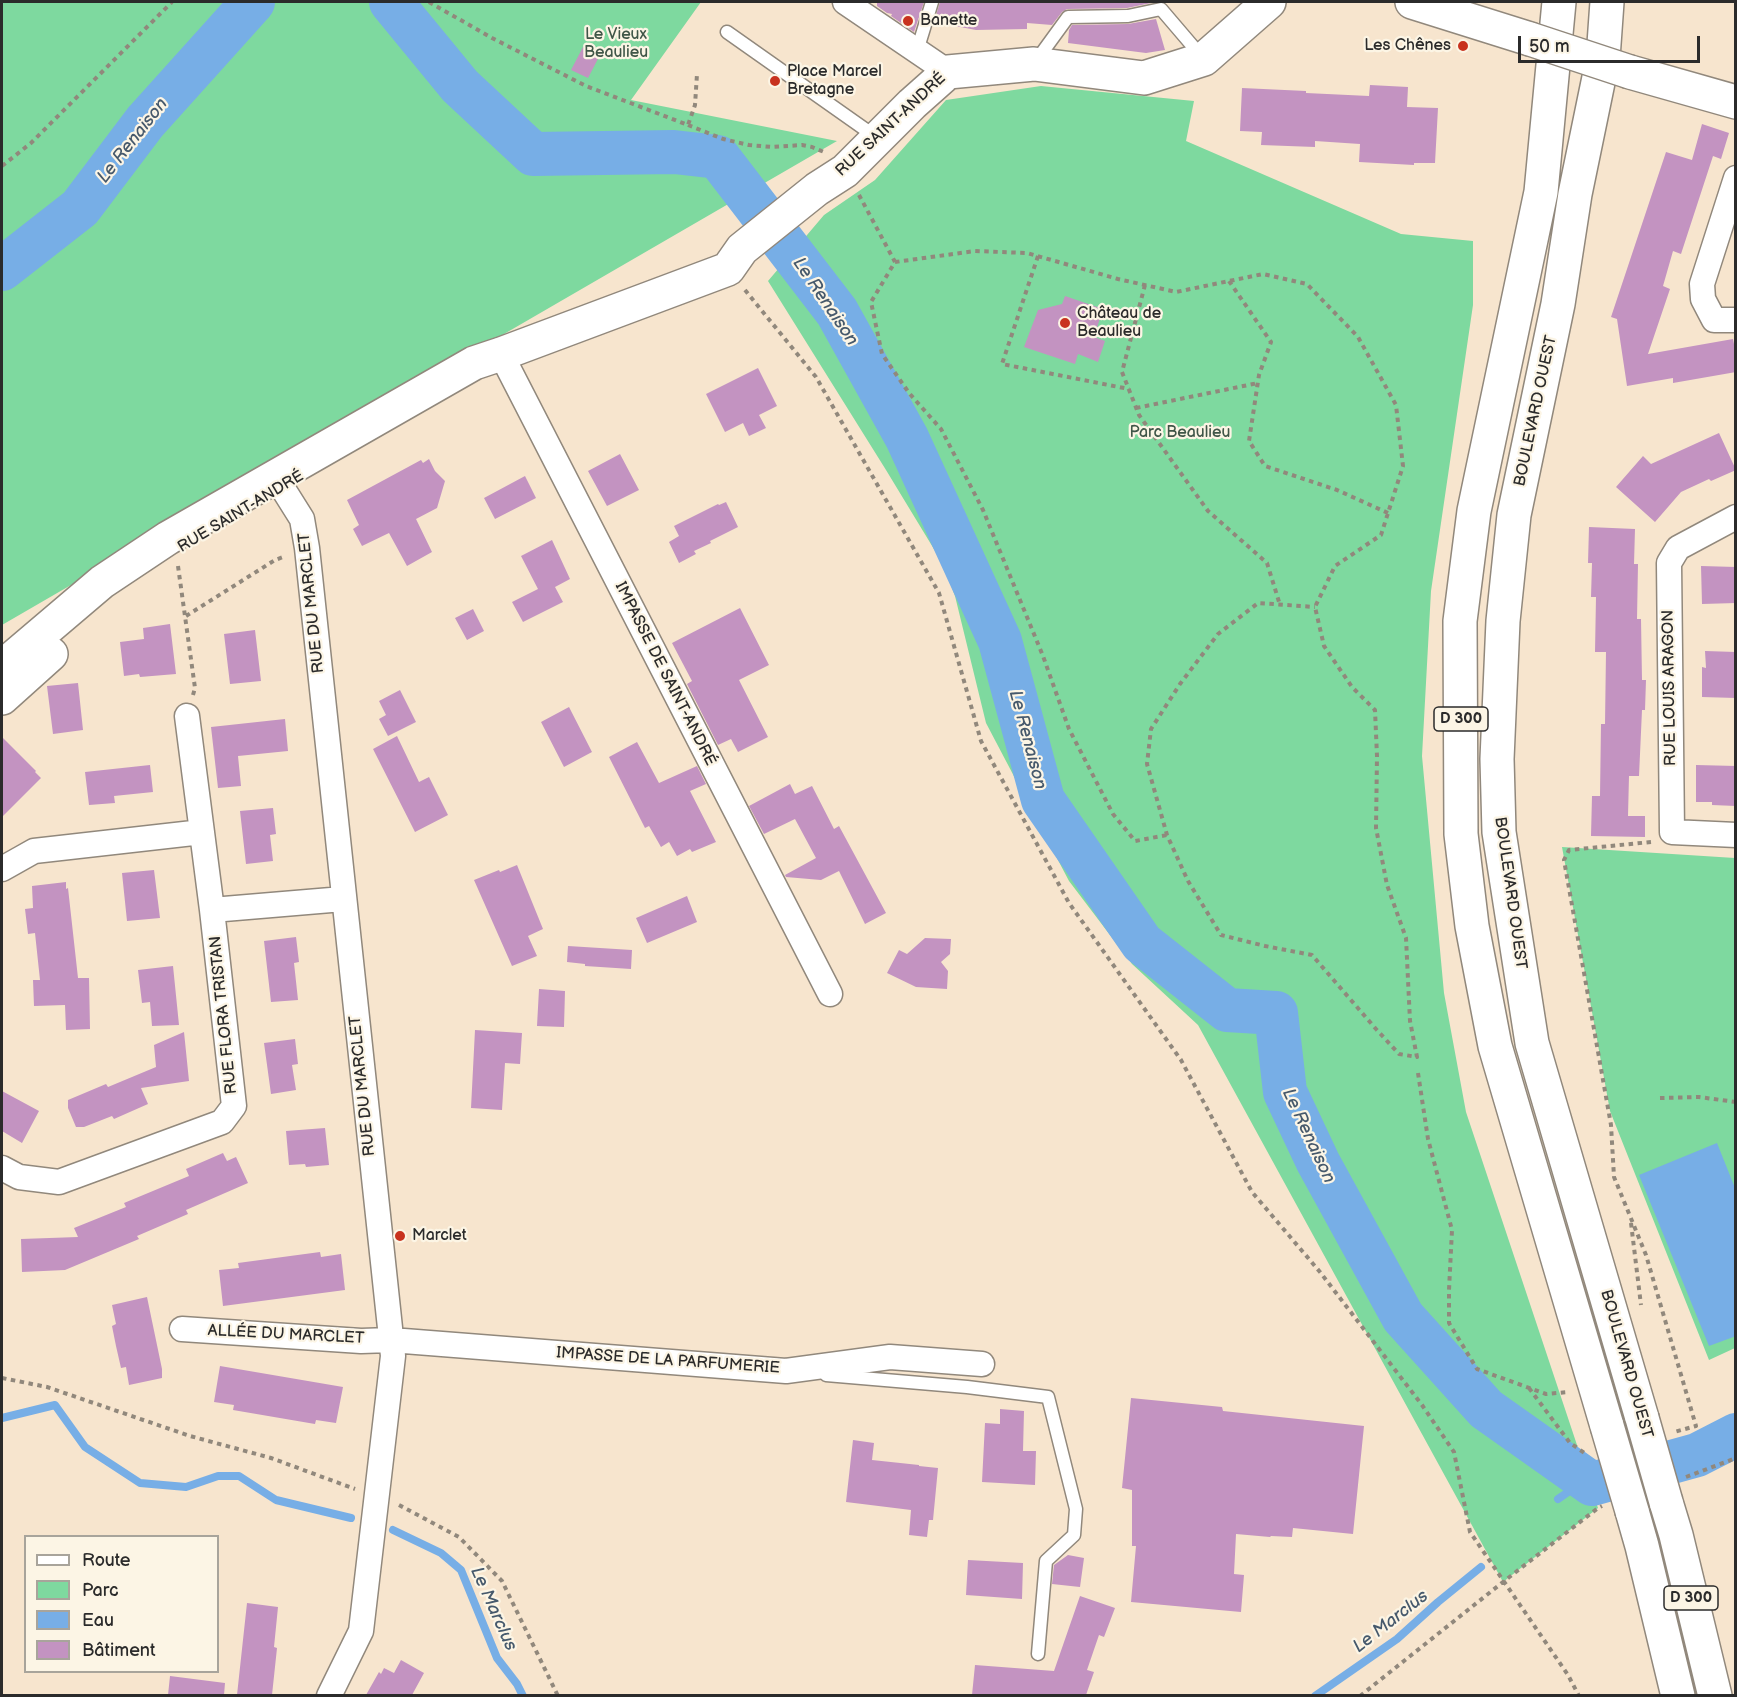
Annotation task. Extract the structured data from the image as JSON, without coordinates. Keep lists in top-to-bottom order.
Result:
{
  "streets": {
    "main road": ["RUE SAINT-ANDRÉ", "BOULEVARD OUEST", "D 300"],
    "street": [
      "RUE DU MARCLET",
      "IMPASSE DE SAINT-ANDRÉ",
      "RUE LOUIS ARAGON",
      "RUE FLORA TRISTAN",
      "ALLÉE DU MARCLET",
      "IMPASSE DE LA PARFUMERIE"
    ]
  },
  "crossings": [
    ["RUE SAINT-ANDRÉ", "RUE DU MARCLET"],
    ["RUE SAINT-ANDRÉ", "IMPASSE DE SAINT-ANDRÉ"],
    ["RUE DU MARCLET", "ALLÉE DU MARCLET"],
    ["RUE DU MARCLET", "IMPASSE DE LA PARFUMERIE"],
    ["ALLÉE DU MARCLET", "IMPASSE DE LA PARFUMERIE"]
  ],
  "water": ["Le Renaison", "Le Marclus"],
  "parks": ["Le Vieux Beaulieu", "Parc Beaulieu"],
  "places": [
    "Banette",
    "Les Chênes",
    "Place Marcel Bretagne",
    "Château de Beaulieu",
    "Marclet"
  ],
  "legend": [
    "Route",
    "Parc",
    "Eau",
    "Bâtiment"
  ],
  "scale_bar": "50 m"
}
